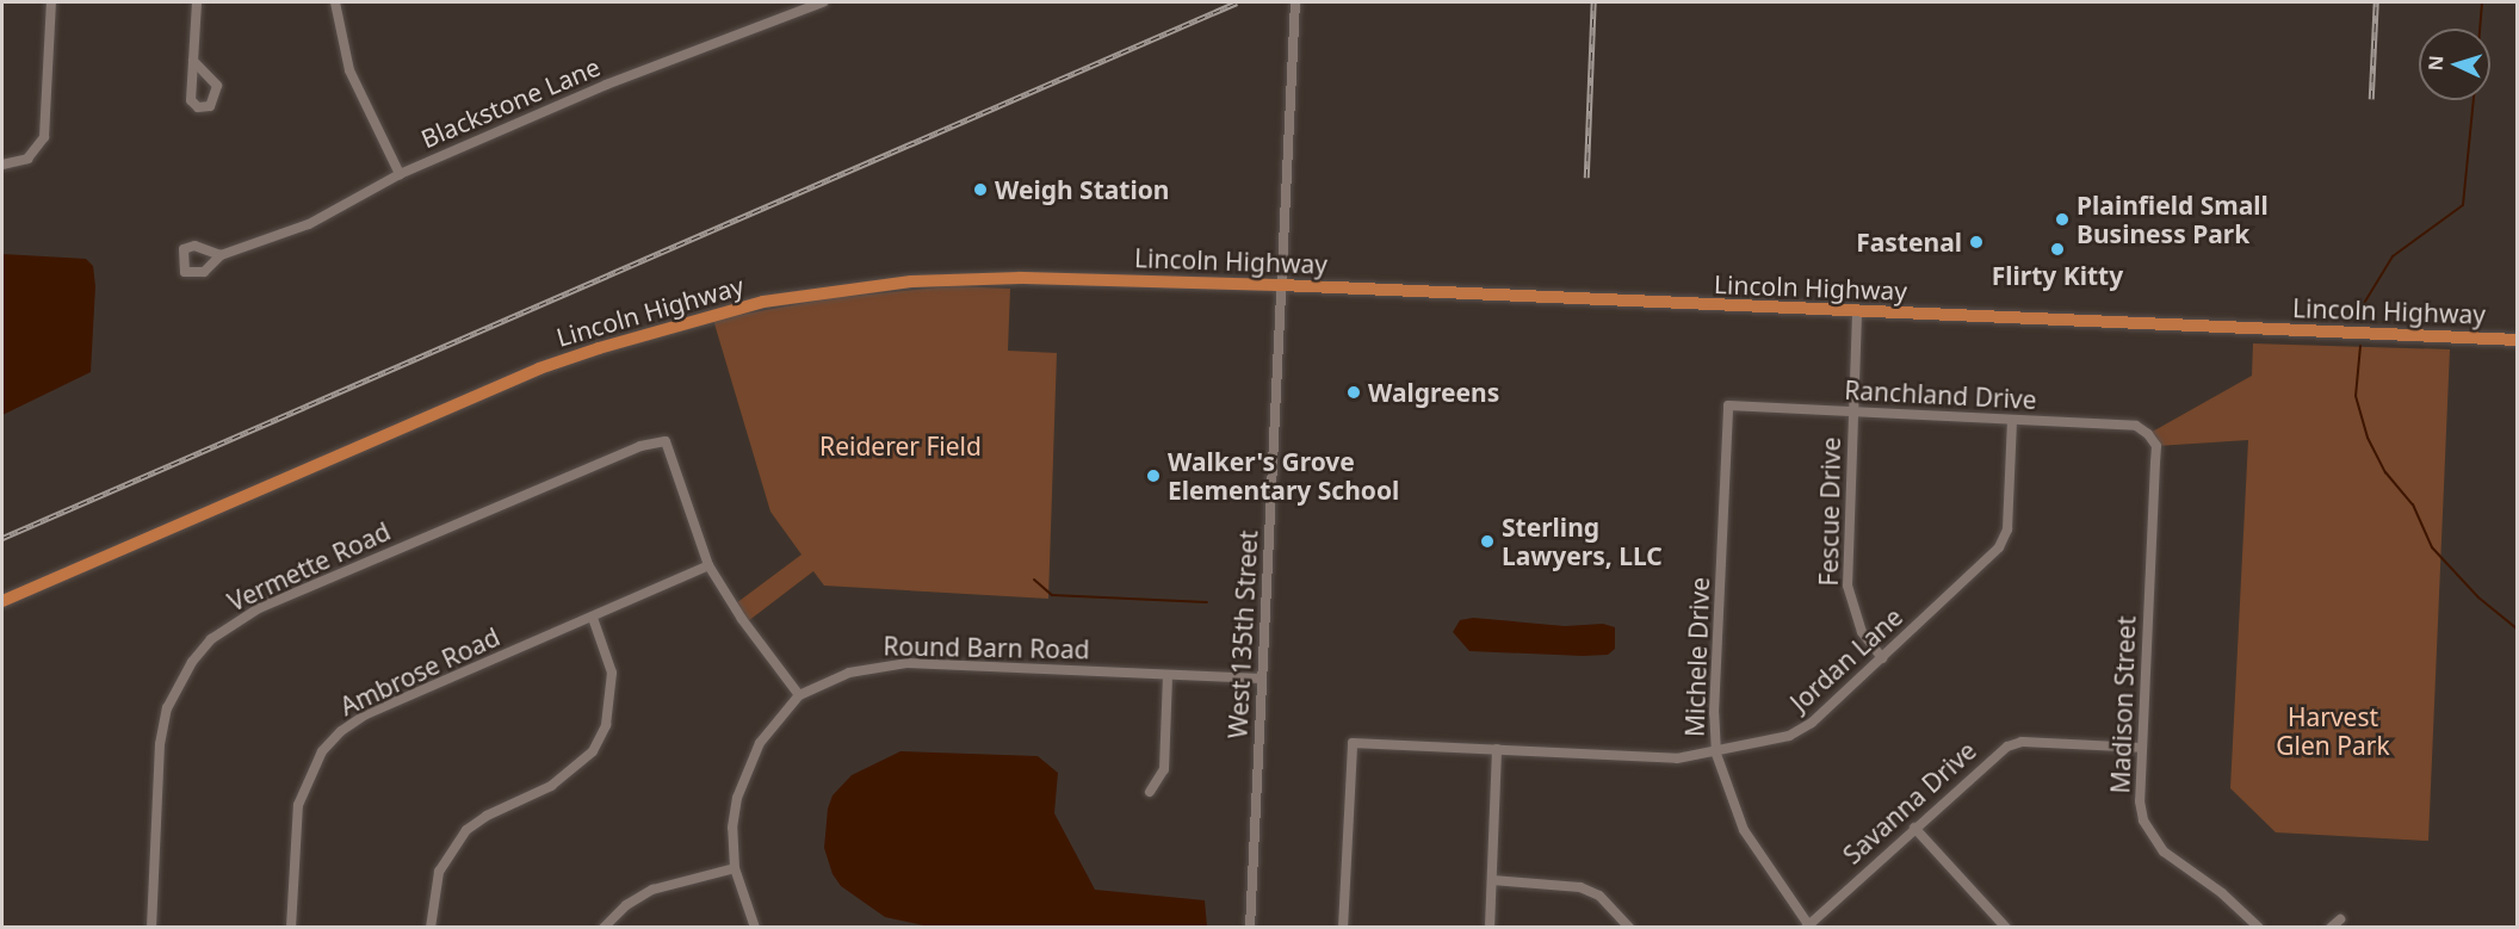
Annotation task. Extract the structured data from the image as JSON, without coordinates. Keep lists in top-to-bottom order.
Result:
{
  "streets": {
    "main road": ["Lincoln Highway"],
    "street": [
      "Blackstone Lane",
      "Ranchland Drive",
      "Fescue Drive",
      "Vermette Road",
      "West 135th Street",
      "Round Barn Road",
      "Michele Drive",
      "Jordan Lane",
      "Ambrose Road",
      "Madison Street",
      "Savanna Drive"
    ]
  },
  "crossings": [
    ["Lincoln Highway", "Fescue Drive"],
    ["Lincoln Highway", "West 135th Street"],
    ["Ranchland Drive", "Fescue Drive"],
    ["Ranchland Drive", "Michele Drive"],
    ["Ranchland Drive", "Jordan Lane"],
    ["Ranchland Drive", "Madison Street"],
    ["Fescue Drive", "Jordan Lane"],
    ["Vermette Road", "Ambrose Road"],
    ["West 135th Street", "Round Barn Road"],
    ["Michele Drive", "Jordan Lane"],
    ["Michele Drive", "Savanna Drive"],
    ["Madison Street", "Savanna Drive"]
  ],
  "parks": ["Reiderer Field", "Harvest Glen Park"],
  "places": [
    "Weigh Station",
    "Plainfield Small Business Park",
    "Fastenal",
    "Flirty Kitty",
    "Walgreens",
    "Walker's Grove Elementary School",
    "Sterling Lawyers, LLC"
  ],
  "north": "left"
}
